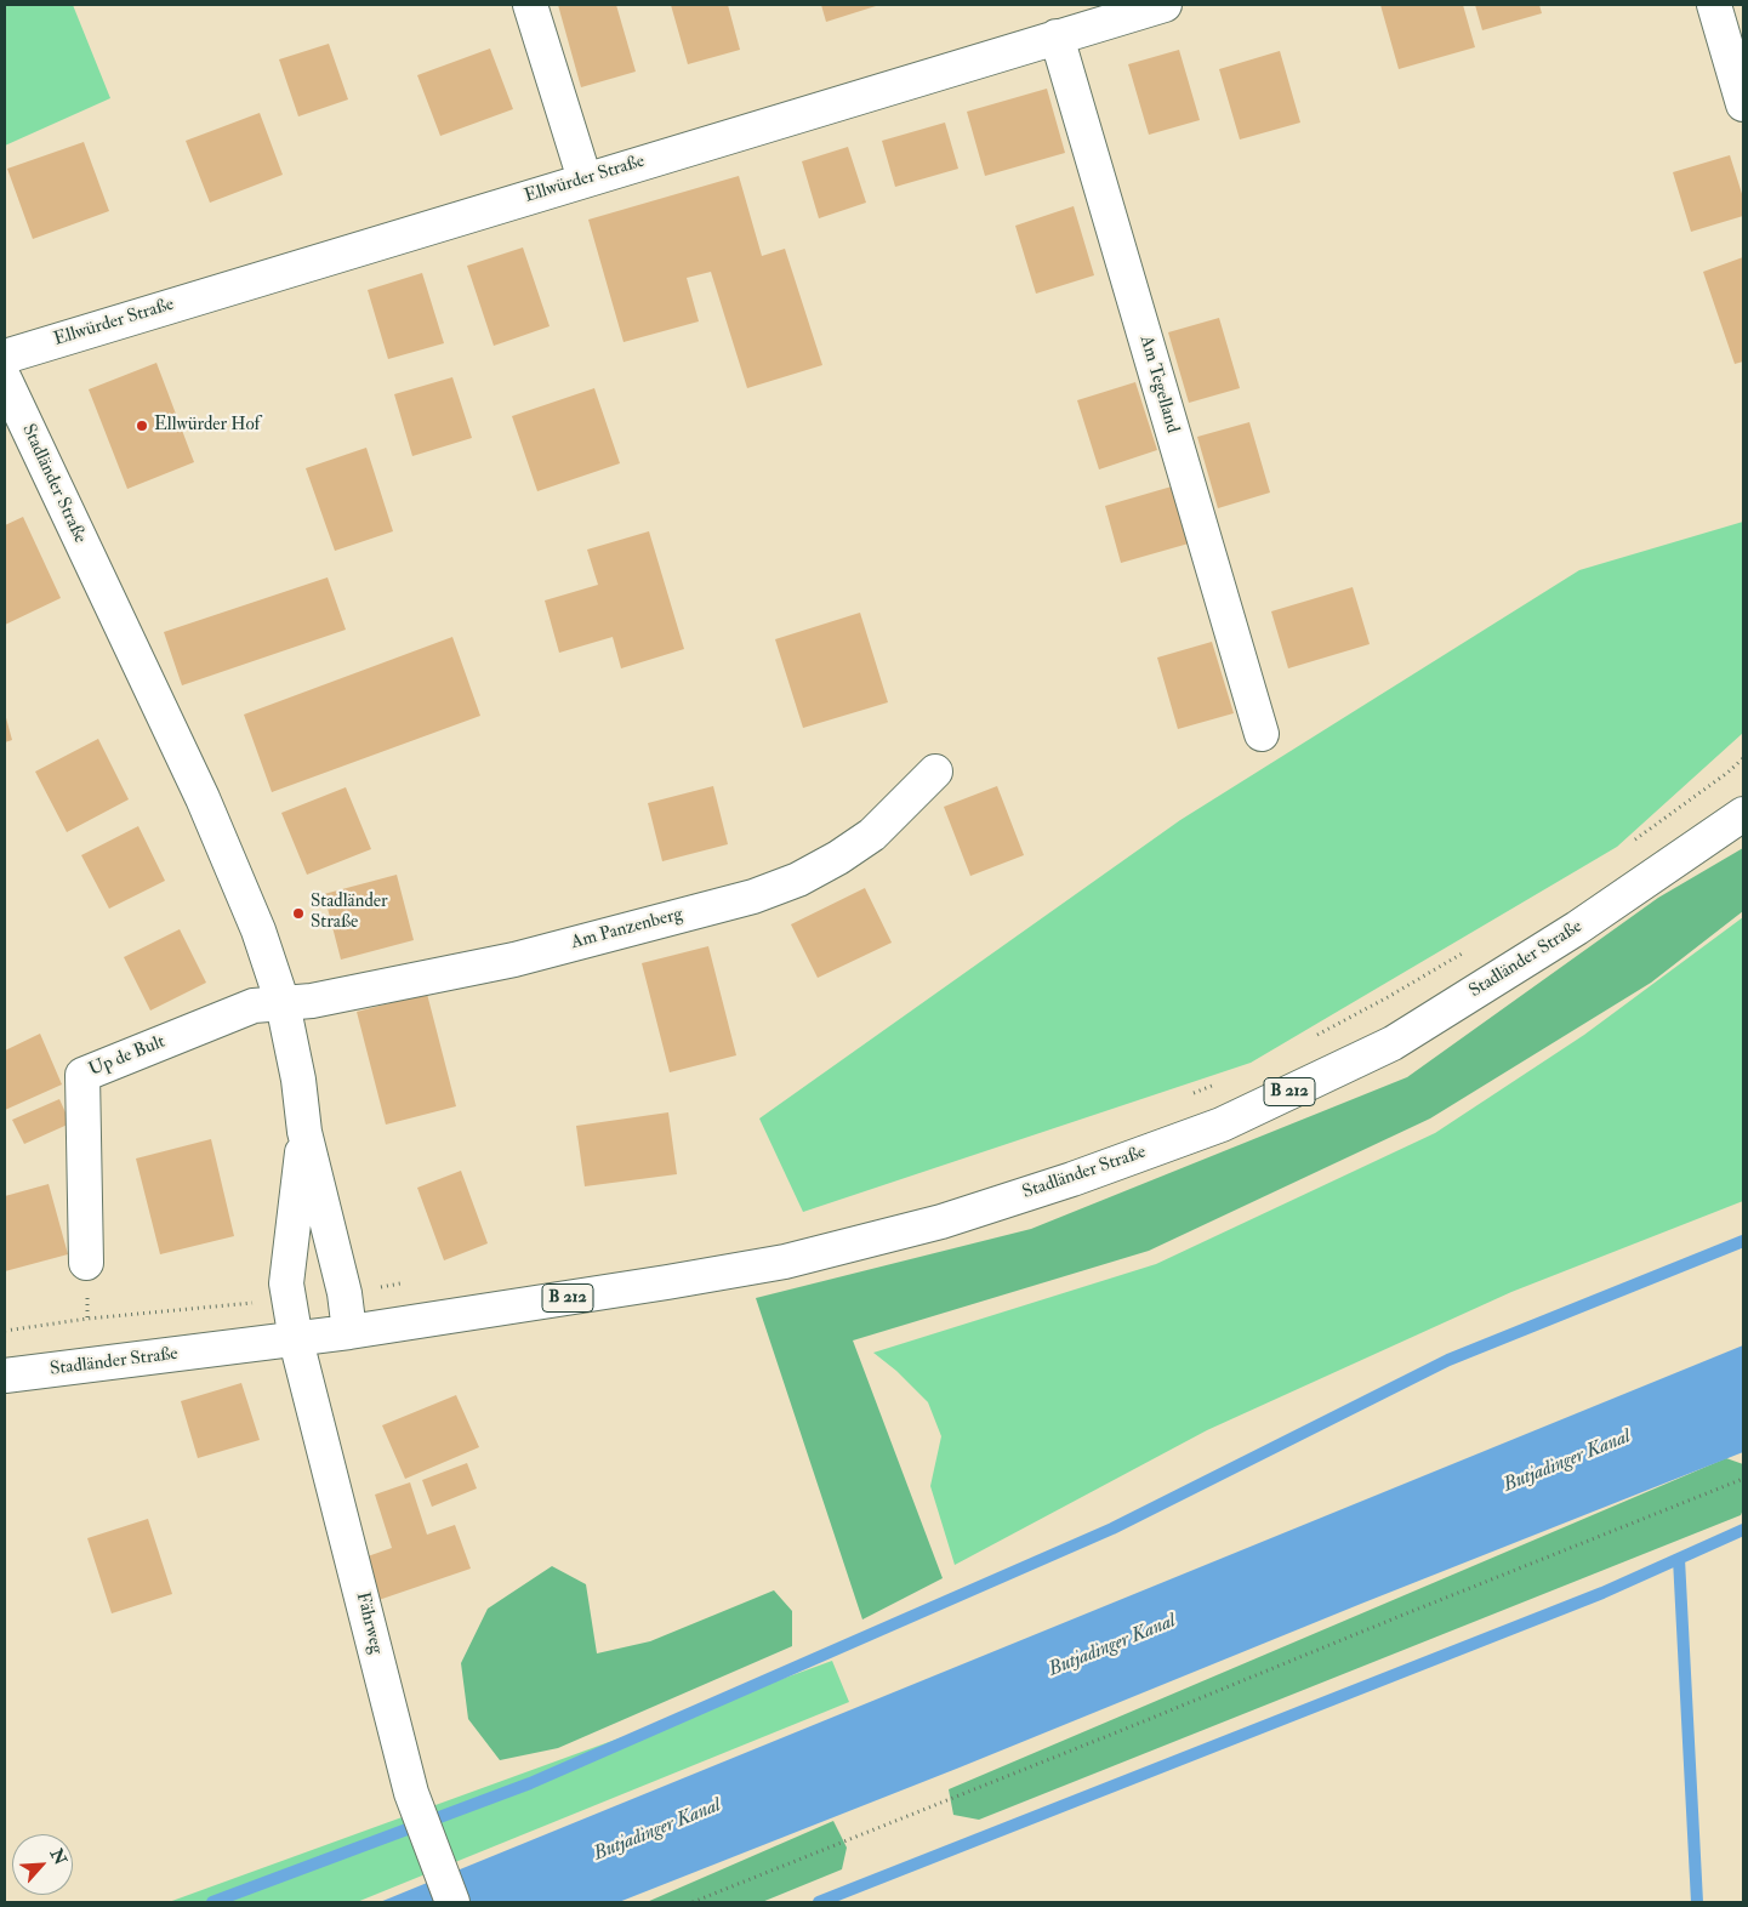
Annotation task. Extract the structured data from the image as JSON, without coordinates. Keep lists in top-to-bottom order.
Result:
{
  "streets": {
    "street": [
      "Ellwürder Straße",
      "Am Tegelland",
      "Stadländer Straße",
      "Am Panzenberg",
      "Up de Bult",
      "B 212",
      "Fährweg"
    ]
  },
  "crossings": [
    ["Ellwürder Straße", "Am Tegelland"],
    ["Stadländer Straße", "Am Panzenberg"],
    ["Stadländer Straße", "Up de Bult"],
    ["Stadländer Straße", "Fährweg"],
    ["Am Panzenberg", "Up de Bult"]
  ],
  "water": ["Butjadinger Kanal"],
  "places": ["Ellwürder Hof", "Stadländer Straße"],
  "north": "top right"
}
